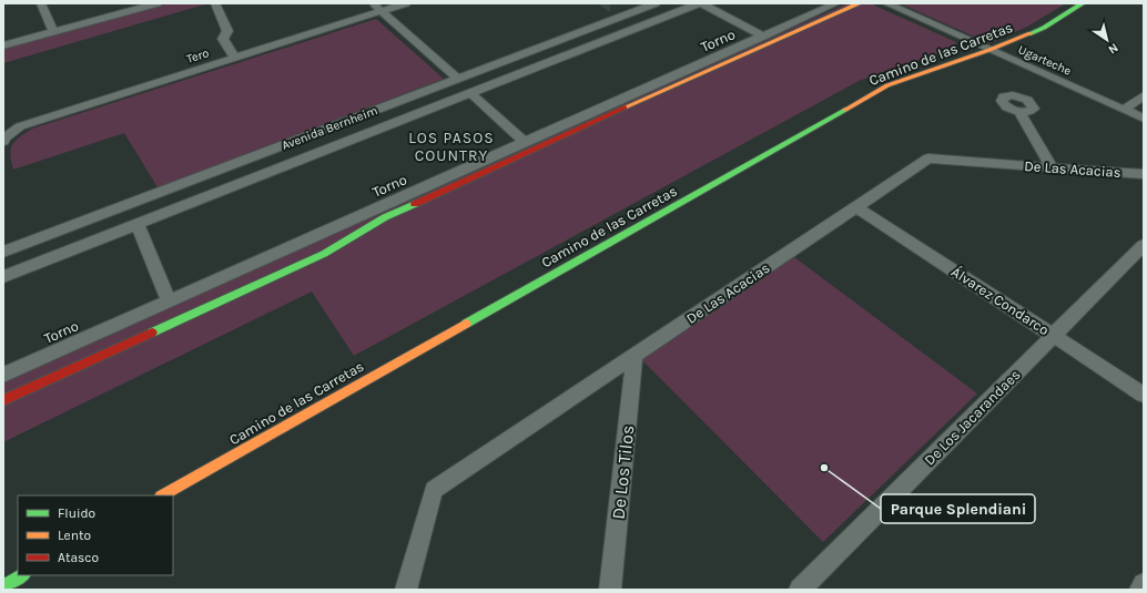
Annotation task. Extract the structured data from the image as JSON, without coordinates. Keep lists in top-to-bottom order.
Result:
{
  "streets": {
    "street": [
      "Torno",
      "Camino de las Carretas",
      "Tero",
      "Ugarteche",
      "Avenida Bernheim",
      "De Las Acacias",
      "Álvarez Condarco",
      "De Los Jacarandaes",
      "De Los Tilos"
    ]
  },
  "crossings": [
    ["Camino de las Carretas", "Ugarteche"],
    ["De Las Acacias", "Álvarez Condarco"],
    ["De Las Acacias", "De Los Tilos"],
    ["Álvarez Condarco", "De Los Jacarandaes"]
  ],
  "districts": ["LOS PASOS COUNTRY"],
  "places": ["Parque Splendiani"],
  "legend": ["Fluido", "Lento", "Atasco"],
  "north": "bottom right"
}
